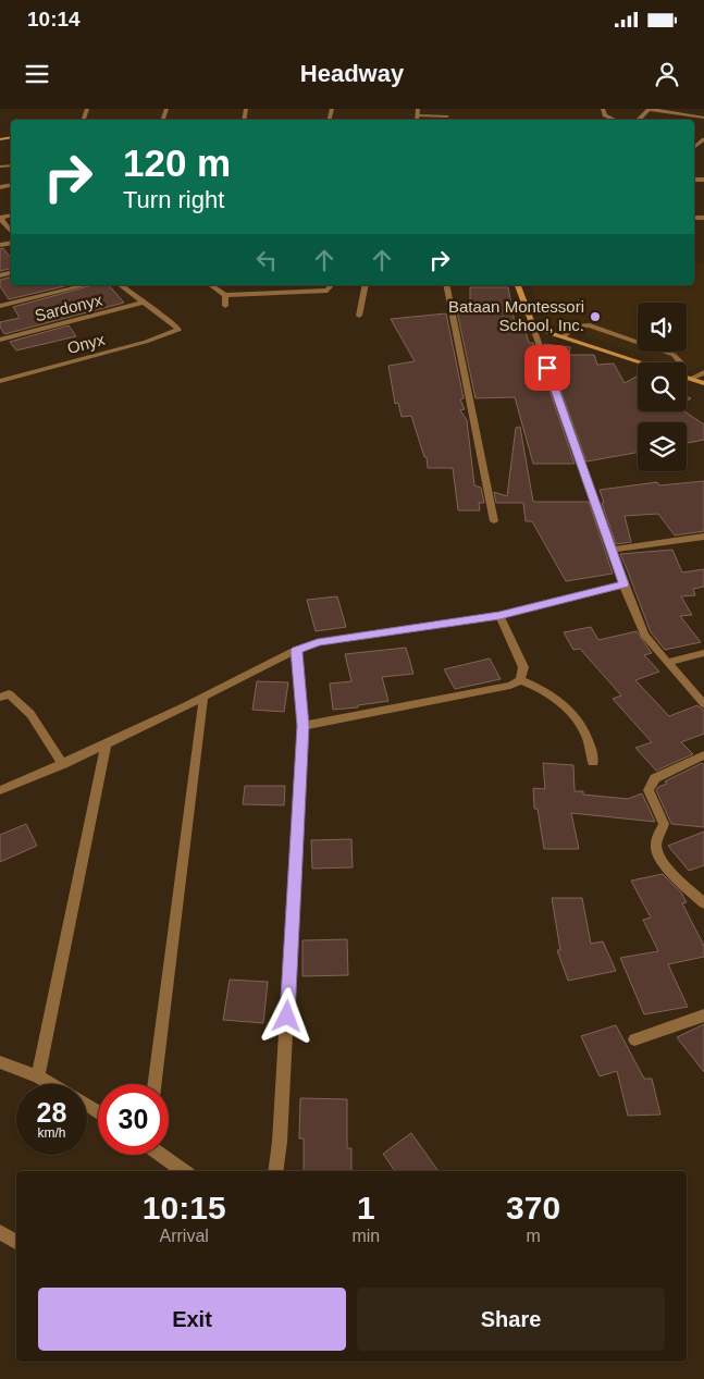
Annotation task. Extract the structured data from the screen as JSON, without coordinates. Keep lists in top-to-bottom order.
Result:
{
  "streets": {
    "street": ["Sardonyx", "Onyx"]
  },
  "crossings": [
    ["Sardonyx", "Onyx"]
  ],
  "places": ["Bataan Montessori School, Inc."],
  "page": {
    "status": "10:14",
    "header": "Headway",
    "turn": ["120 m", "Turn right"],
    "speed": "28 km/h",
    "limit": "30",
    "eta": [
      "10:15",
      "Arrival",
      "1",
      "min",
      "370",
      "m"
    ],
    "buttons": ["Exit", "Share"]
  }
}
